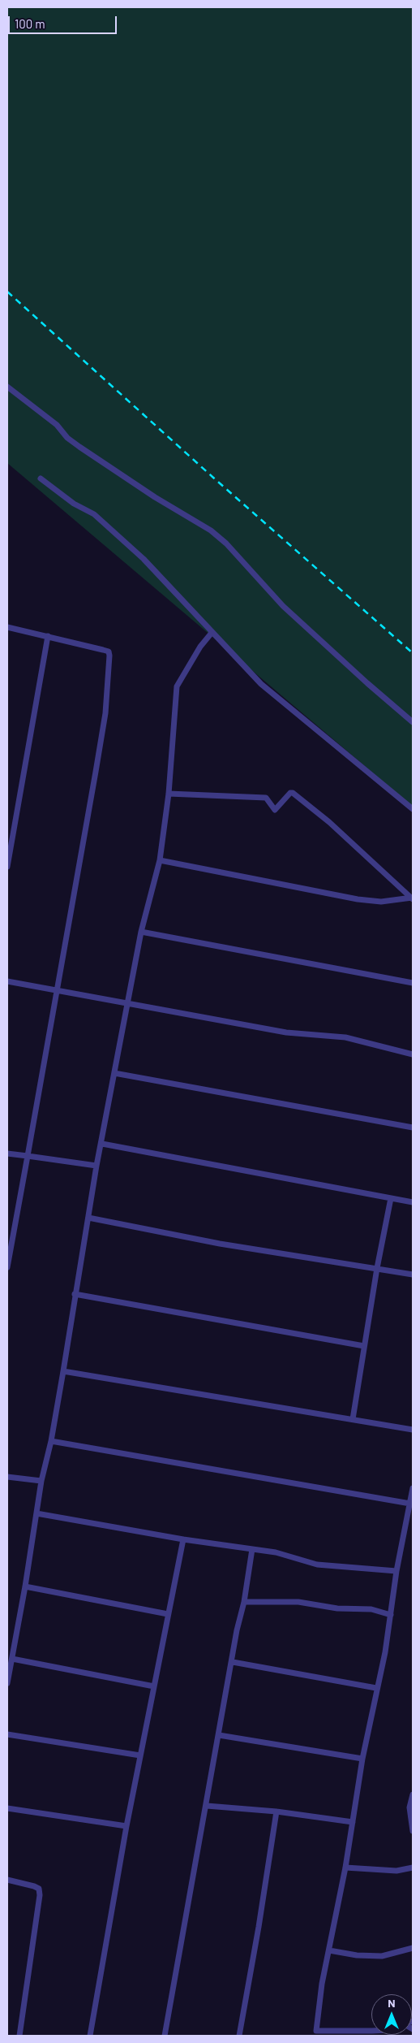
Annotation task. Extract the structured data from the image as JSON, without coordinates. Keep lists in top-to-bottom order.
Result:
{
  "scale_bar": "100 m",
  "north": "top"
}
